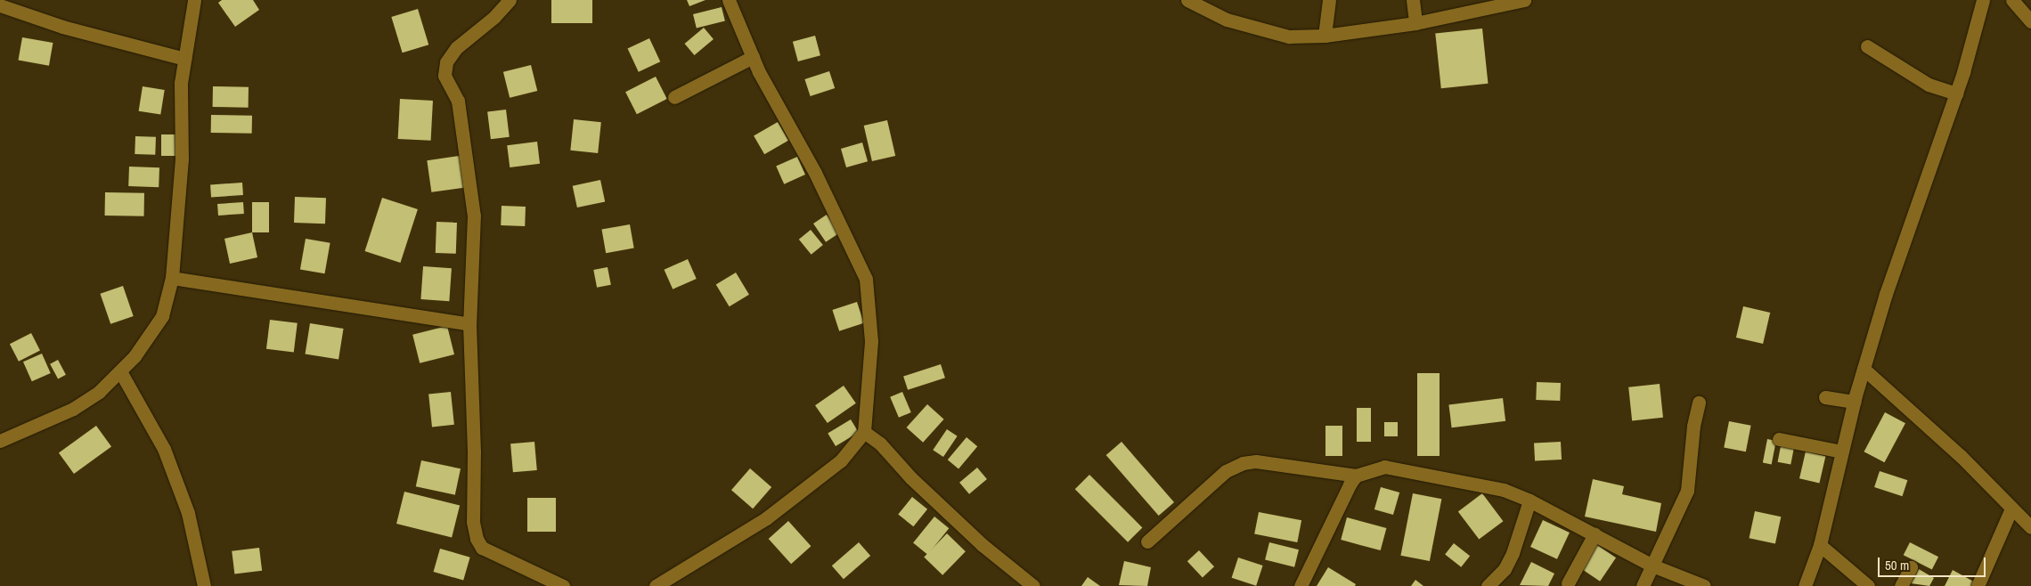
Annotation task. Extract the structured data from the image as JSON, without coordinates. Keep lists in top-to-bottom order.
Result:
{
  "scale_bar": "50 m"
}
